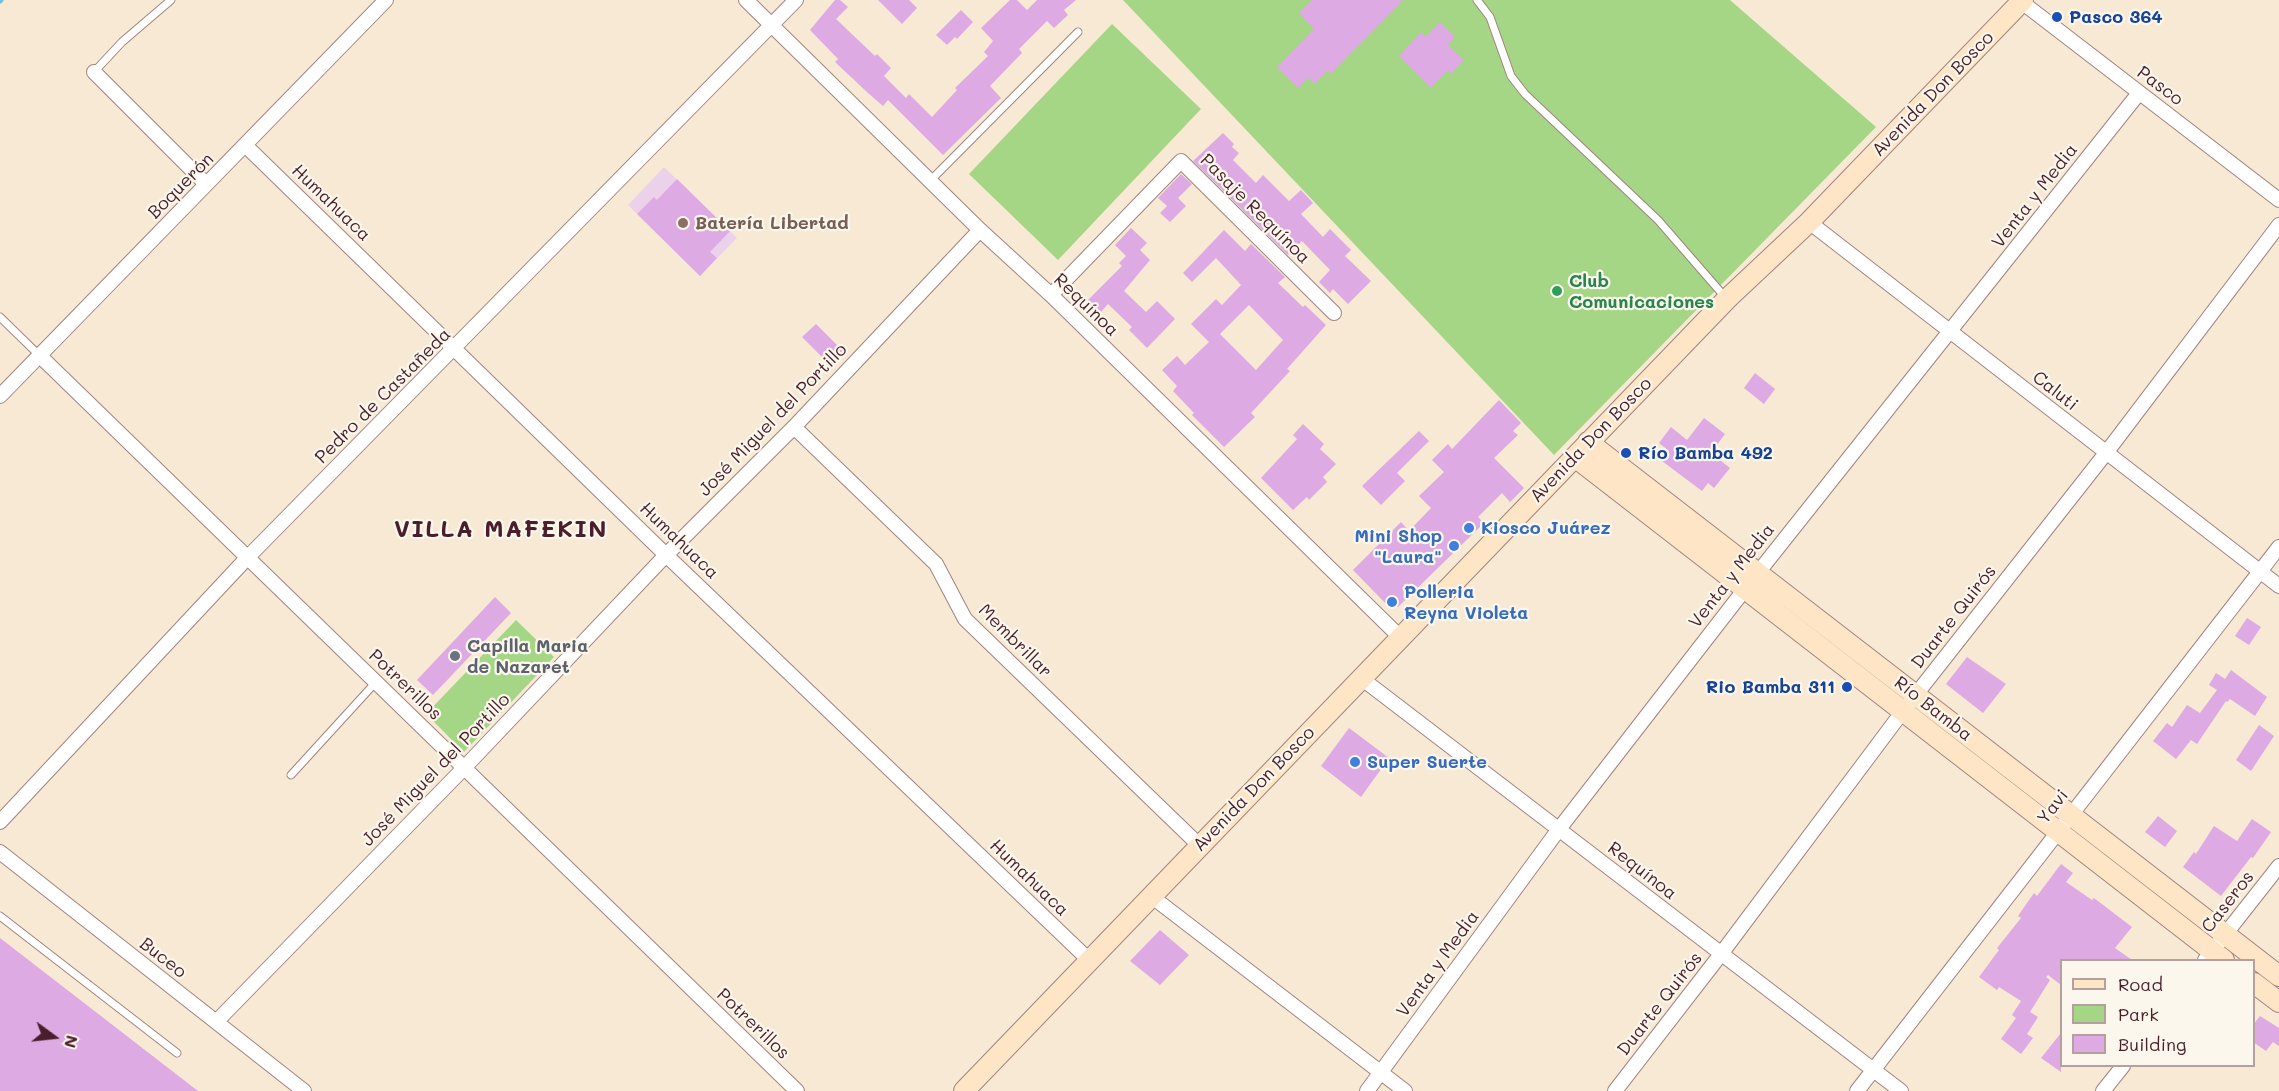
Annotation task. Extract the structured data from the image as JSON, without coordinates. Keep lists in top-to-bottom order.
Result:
{
  "streets": {
    "main road": ["Avenida Don Bosco", "Río Bamba"],
    "street": [
      "Pasco",
      "Boquerón",
      "Venta y Media",
      "Humahuaca",
      "Pasaje Requínoa",
      "Requínoa",
      "Caluti",
      "Pedro de Castañeda",
      "José Miguel del Portillo",
      "Duarte Quirós",
      "Membrillar",
      "Potrerillos",
      "Yavi",
      "Caseros",
      "Buceo"
    ]
  },
  "crossings": [
    ["Pasco", "Avenida Don Bosco"],
    ["Pasco", "Venta y Media"],
    ["Avenida Don Bosco", "Humahuaca"],
    ["Avenida Don Bosco", "Requínoa"],
    ["Avenida Don Bosco", "Caluti"],
    ["Avenida Don Bosco", "Membrillar"],
    ["Avenida Don Bosco", "Río Bamba"],
    ["Boquerón", "Humahuaca"],
    ["Boquerón", "Potrerillos"],
    ["Venta y Media", "Requínoa"],
    ["Venta y Media", "Caluti"],
    ["Venta y Media", "Río Bamba"],
    ["Humahuaca", "Pedro de Castañeda"],
    ["Humahuaca", "José Miguel del Portillo"],
    ["Pasaje Requínoa", "Requínoa"],
    ["Requínoa", "Pedro de Castañeda"],
    ["Requínoa", "José Miguel del Portillo"],
    ["Requínoa", "Duarte Quirós"],
    ["Requínoa", "Yavi"],
    ["Caluti", "Duarte Quirós"],
    ["Caluti", "Yavi"],
    ["Pedro de Castañeda", "Potrerillos"],
    ["José Miguel del Portillo", "Membrillar"],
    ["José Miguel del Portillo", "Potrerillos"],
    ["José Miguel del Portillo", "Buceo"],
    ["Duarte Quirós", "Río Bamba"],
    ["Río Bamba", "Yavi"],
    ["Río Bamba", "Caseros"]
  ],
  "districts": ["VILLA MAFEKIN"],
  "places": [
    "Pasco 364",
    "Batería Libertad",
    "Club Comunicaciones",
    "Río Bamba 492",
    "Kiosco Juárez",
    "Mini Shop \"Laura\"",
    "Polleria Reyna Violeta",
    "Capilla Maria de Nazaret",
    "Rio Bamba 311",
    "Super Suerte"
  ],
  "legend": ["Road", "Park", "Building"],
  "north": "right"
}
